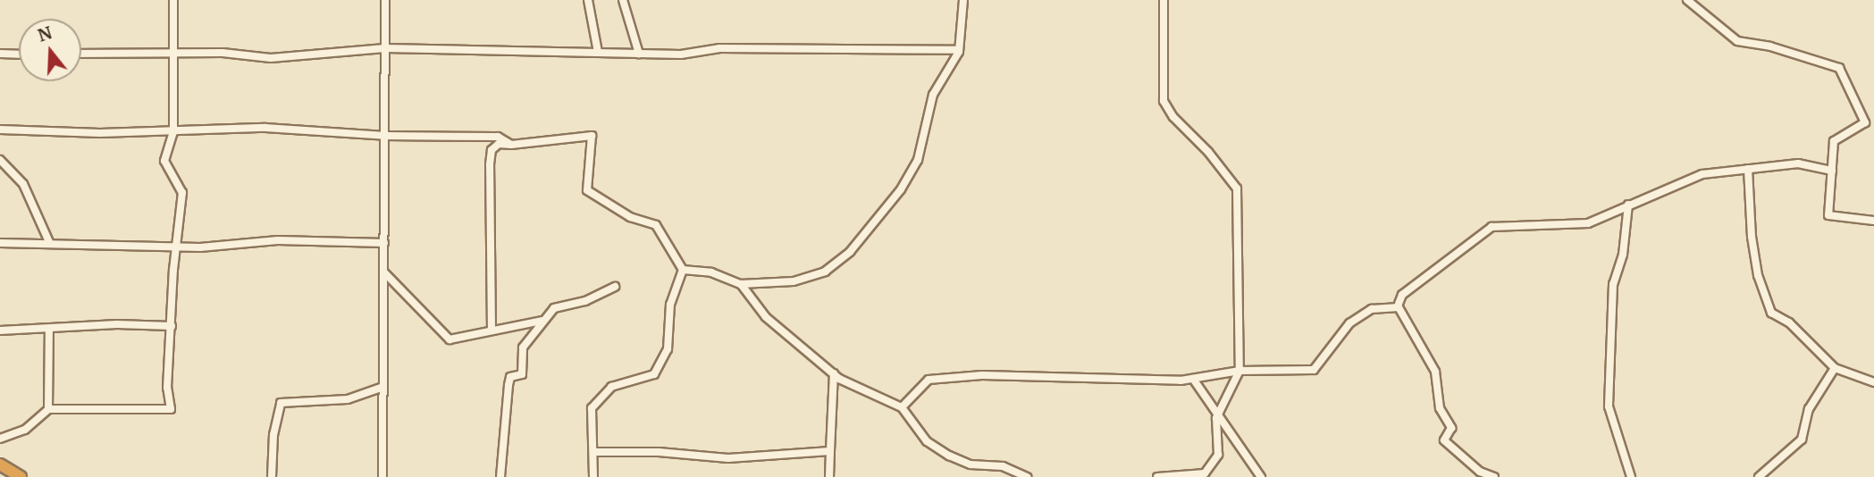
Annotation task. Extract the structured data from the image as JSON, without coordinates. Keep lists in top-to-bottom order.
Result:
{
  "north": "top"
}
